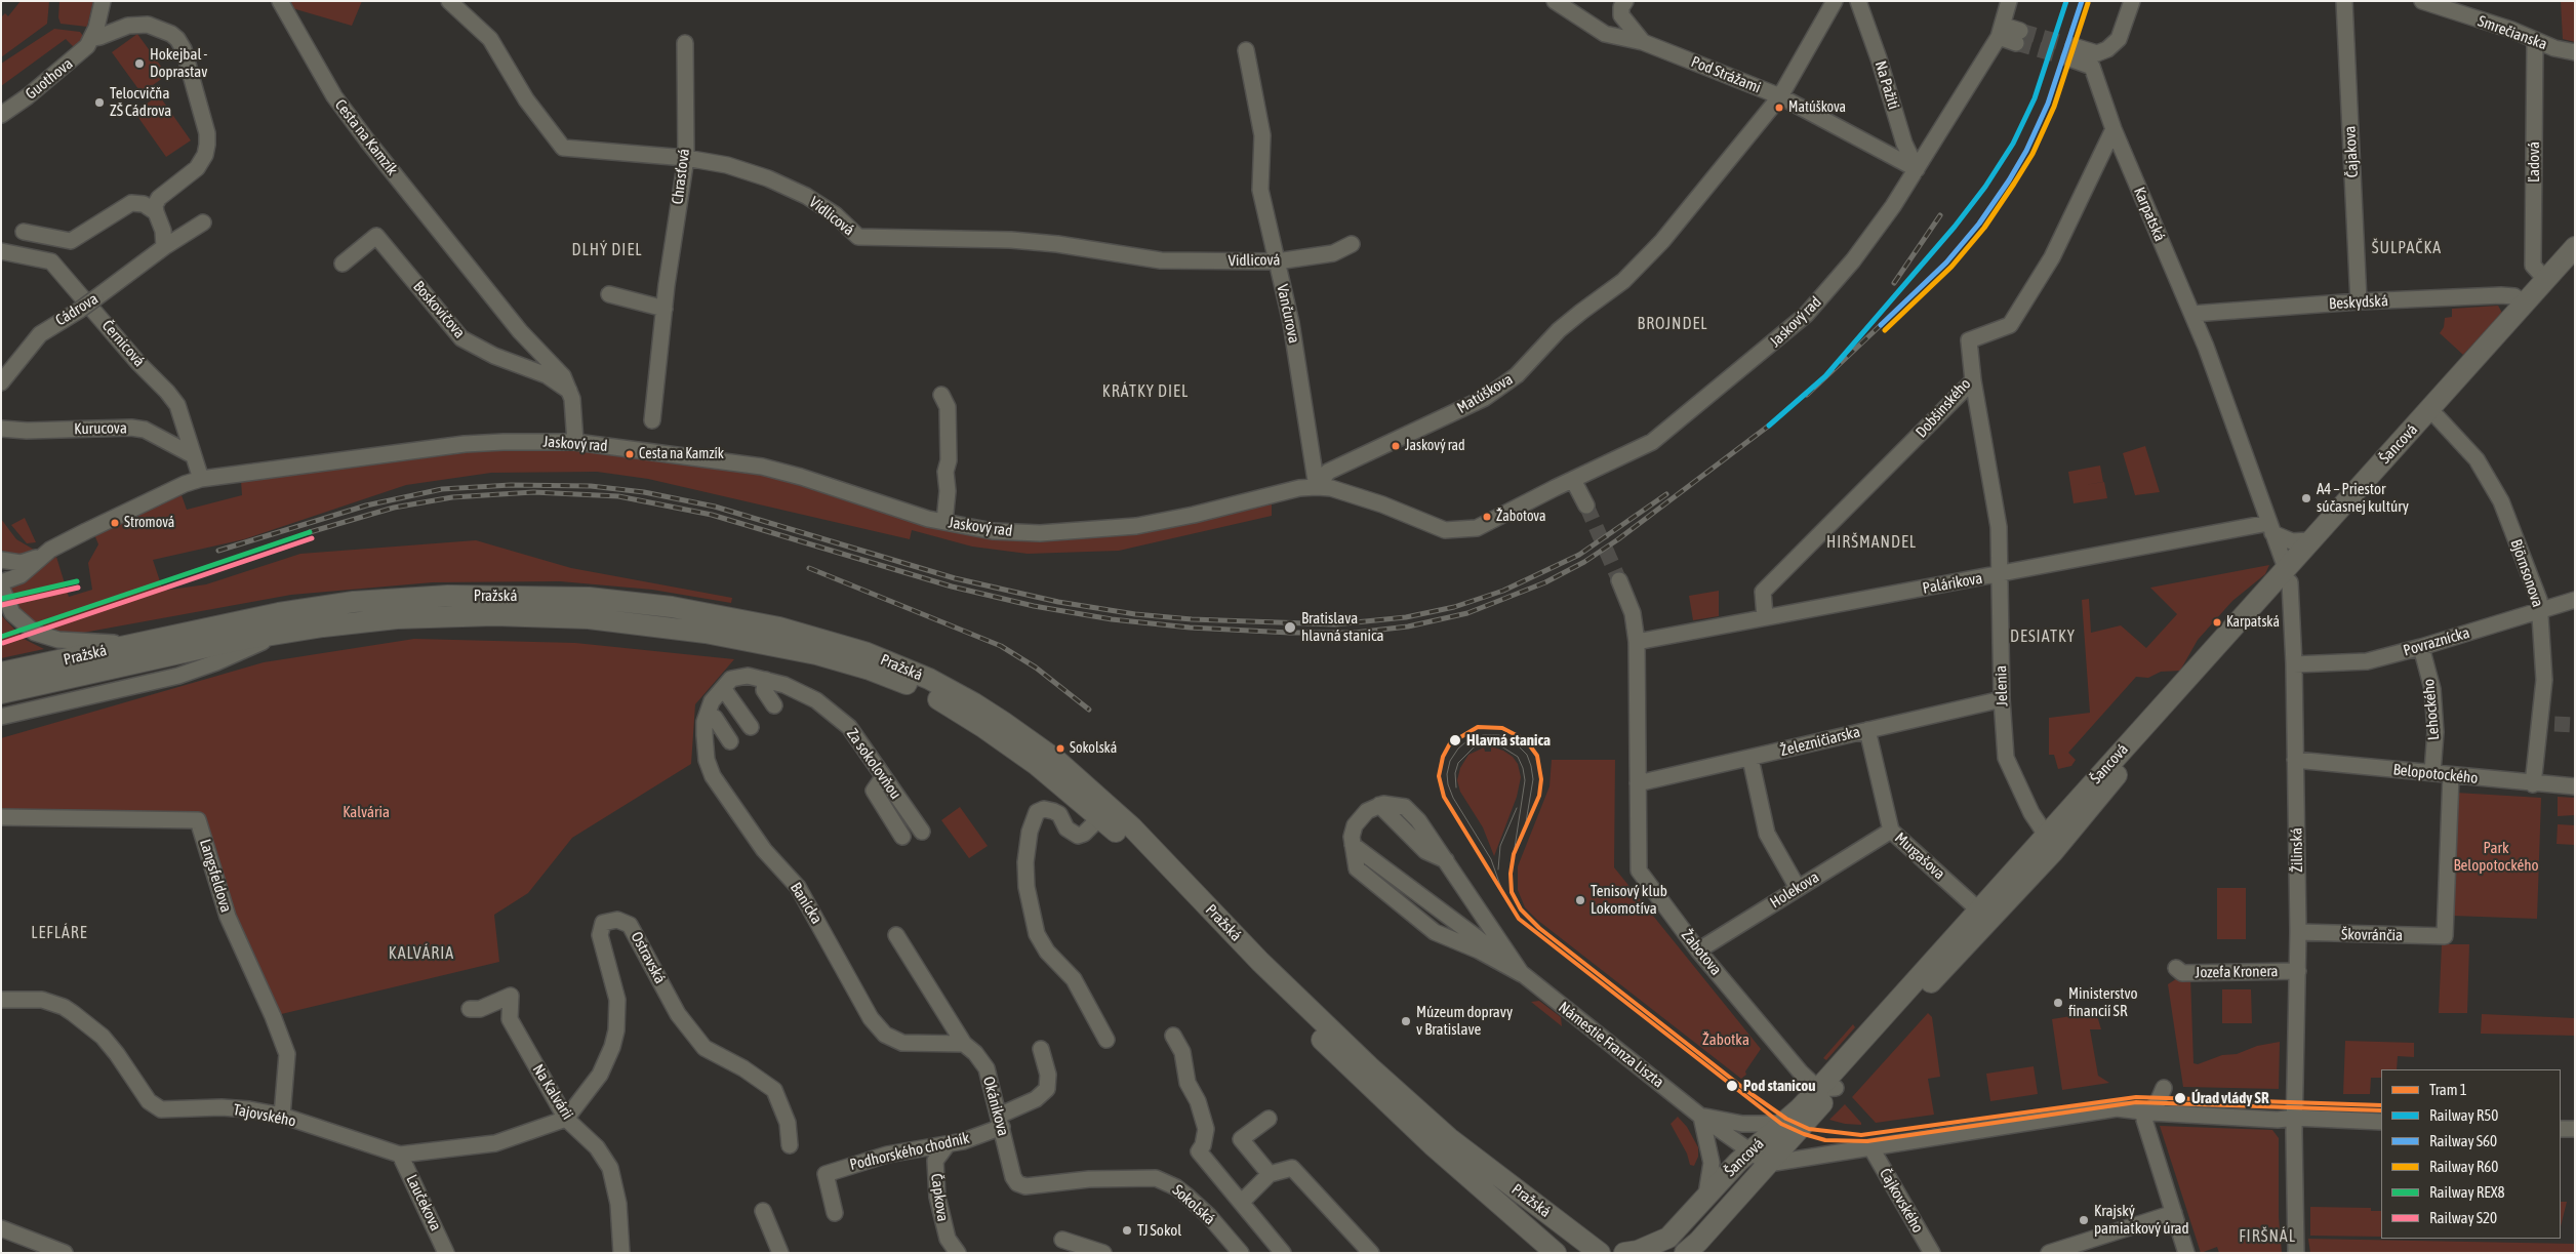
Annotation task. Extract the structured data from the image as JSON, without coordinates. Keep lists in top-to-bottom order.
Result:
{
  "streets": {
    "main road": ["Šancová", "Pražská"],
    "street": [
      "Smrečianska",
      "Pod Strážami",
      "Guothova",
      "Na Pažiti",
      "Cesta na Kamzík",
      "Čajakova",
      "Ľadová",
      "Chrasťová",
      "Karpatská",
      "Vidlicová",
      "Beskydská",
      "Cádrova",
      "Boskovičova",
      "Vančurova",
      "Jaskový rad",
      "Černicová",
      "Matúškova",
      "Dobšinského",
      "Kurucova",
      "Björnsonova",
      "Palárikova",
      "Povraznícka",
      "Jelenia",
      "Lehockého",
      "Železničiarska",
      "Za sokolovňou",
      "Belopotockého",
      "Žilinská",
      "Murgašova",
      "Langsfeldova",
      "Holekova",
      "Banícka",
      "Škovránčia",
      "Žabotova",
      "Ostravská",
      "Jozefa Kronera",
      "Námestie Franza Liszta",
      "Na Kalvárii",
      "Okánikova",
      "Tajovského",
      "Podhorského chodník",
      "Čapkova",
      "Čajkovského",
      "Laučekova",
      "Sokolská"
    ]
  },
  "crossings": [
    ["Smrečianska", "Ľadová"],
    ["Pod Strážami", "Na Pažiti"],
    ["Pod Strážami", "Jaskový rad"],
    ["Pod Strážami", "Matúškova"],
    ["Na Pažiti", "Jaskový rad"],
    ["Cesta na Kamzík", "Boskovičova"],
    ["Cesta na Kamzík", "Jaskový rad"],
    ["Čajakova", "Beskydská"],
    ["Ľadová", "Šancová"],
    ["Chrasťová", "Vidlicová"],
    ["Karpatská", "Beskydská"],
    ["Karpatská", "Dobšinského"],
    ["Karpatská", "Šancová"],
    ["Karpatská", "Palárikova"],
    ["Karpatská", "Žilinská"],
    ["Vidlicová", "Vančurova"],
    ["Beskydská", "Šancová"],
    ["Vančurova", "Jaskový rad"],
    ["Vančurova", "Matúškova"],
    ["Jaskový rad", "Černicová"],
    ["Jaskový rad", "Matúškova"],
    ["Černicová", "Kurucova"],
    ["Dobšinského", "Palárikova"],
    ["Dobšinského", "Jelenia"],
    ["Šancová", "Björnsonova"],
    ["Šancová", "Pražská"],
    ["Šancová", "Jelenia"],
    ["Šancová", "Žilinská"],
    ["Šancová", "Murgašova"],
    ["Šancová", "Žabotova"],
    ["Šancová", "Námestie Franza Liszta"],
    ["Björnsonova", "Povraznícka"],
    ["Björnsonova", "Belopotockého"],
    ["Palárikova", "Jelenia"],
    ["Palárikova", "Žabotova"],
    ["Povraznícka", "Lehockého"],
    ["Povraznícka", "Žilinská"],
    ["Jelenia", "Železničiarska"],
    ["Lehockého", "Belopotockého"],
    ["Železničiarska", "Murgašova"],
    ["Železničiarska", "Žabotova"],
    ["Za sokolovňou", "Banícka"],
    ["Belopotockého", "Žilinská"],
    ["Belopotockého", "Škovránčia"],
    ["Žilinská", "Škovránčia"],
    ["Žilinská", "Jozefa Kronera"],
    ["Murgašova", "Holekova"],
    ["Langsfeldova", "Tajovského"],
    ["Holekova", "Žabotova"],
    ["Banícka", "Okánikova"],
    ["Ostravská", "Na Kalvárii"],
    ["Ostravská", "Tajovského"],
    ["Na Kalvárii", "Tajovského"],
    ["Okánikova", "Podhorského chodník"],
    ["Okánikova", "Sokolská"],
    ["Tajovského", "Laučekova"],
    ["Podhorského chodník", "Čapkova"]
  ],
  "districts": [
    "ŠULPAČKA",
    "DLHÝ DIEL",
    "BROJNDEL",
    "KRÁTKY DIEL",
    "HIRŠMANDEL",
    "DESIATKY",
    "LEFLÁRE",
    "KALVÁRIA",
    "FIRŠNÁL"
  ],
  "parks": ["Kalvária", "Park Belopotockého", "Žabotka"],
  "places": [
    "Hokejbal - Doprastav",
    "Telocvičňa ZŠ Cádrova",
    "Matúškova",
    "Jaskový rad",
    "Cesta na Kamzík",
    "A4 – Priestor súčasnej kultúry",
    "Žabotova",
    "Stromová",
    "Karpatská",
    "Bratislava hlavná stanica",
    "Hlavná stanica",
    "Sokolská",
    "Tenisový klub Lokomotíva",
    "Ministerstvo financií SR",
    "Múzeum dopravy v Bratislave",
    "Pod stanicou",
    "Úrad vlády SR",
    "Krajský pamiatkový úrad",
    "TJ Sokol"
  ],
  "lines": [
    "rail line R50",
    "rail line S60",
    "rail line R60",
    "rail line REX8",
    "rail line S20",
    "tram line 1"
  ],
  "legend": [
    "Tram 1",
    "Railway R50",
    "Railway S60",
    "Railway R60",
    "Railway REX8",
    "Railway S20"
  ]
}
